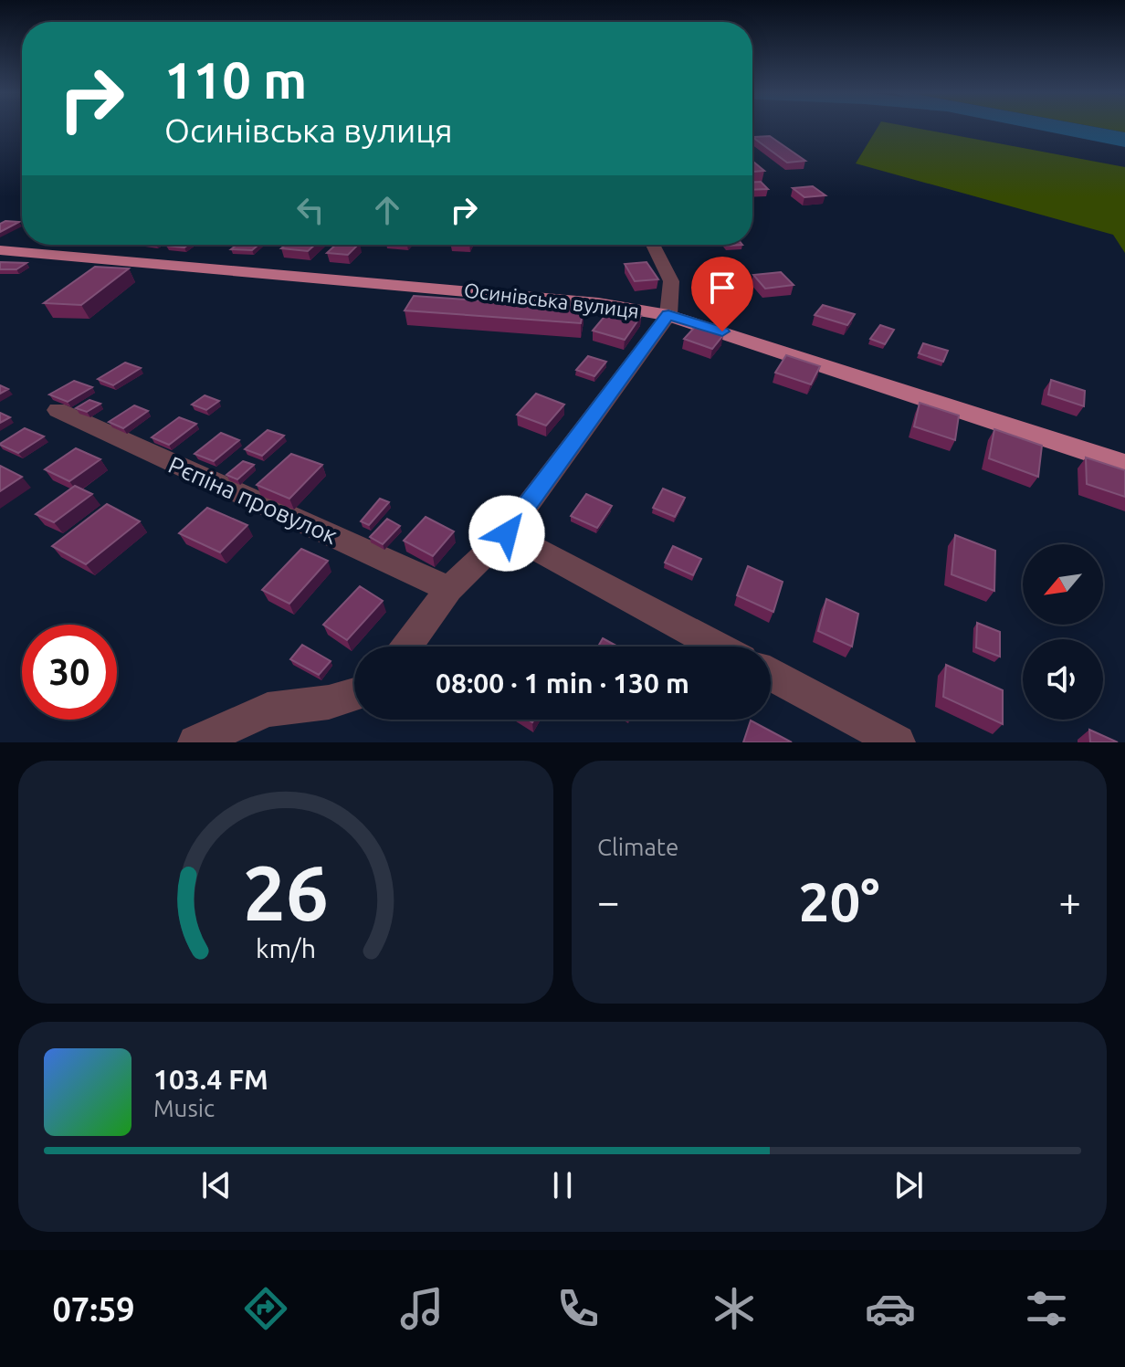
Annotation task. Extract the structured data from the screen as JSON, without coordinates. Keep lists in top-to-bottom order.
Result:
{
  "streets": {
    "main road": ["Осинівська вулиця"],
    "street": ["Рєпіна провулок"]
  },
  "north": "bottom left",
  "page": {
    "turn": ["110 m", "Осинівська вулиця"],
    "limit": "30",
    "trip": "08:00 · 1 min · 130 m",
    "tile": "Climate",
    "heat": ["−", "20°", "+"],
    "song": ["103.4 FM", "Music"],
    "tabs": "07:59",
    "gauge": ["26", "km/h"]
  }
}
